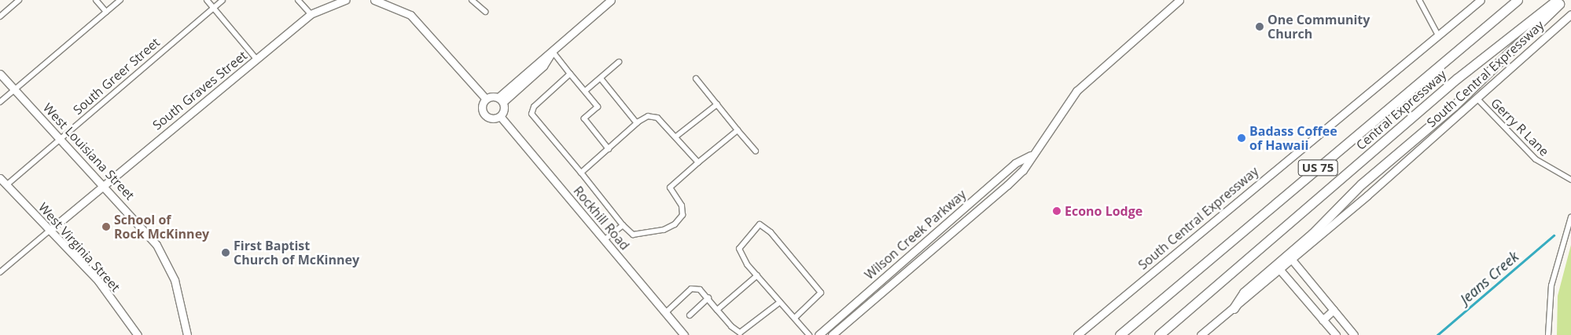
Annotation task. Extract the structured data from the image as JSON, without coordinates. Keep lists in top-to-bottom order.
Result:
{
  "streets": {
    "highway": ["Central Expressway", "US 75"],
    "main road": [
      "South Central Expressway",
      "South Graves Street",
      "West Louisiana Street",
      "Rockhill Road",
      "Wilson Creek Parkway",
      "West Virginia Street"
    ],
    "street": ["South Greer Street", "Gerry R Lane"]
  },
  "crossings": [
    ["South Central Expressway", "Gerry R Lane"],
    ["South Greer Street", "West Louisiana Street"],
    ["South Greer Street", "West Virginia Street"],
    ["South Graves Street", "West Louisiana Street"],
    ["South Graves Street", "West Virginia Street"]
  ],
  "water": ["Jeans Creek"],
  "places": [
    "One Community Church",
    "Badass Coffee of Hawaii",
    "Econo Lodge",
    "School of Rock McKinney",
    "First Baptist Church of McKinney"
  ]
}
